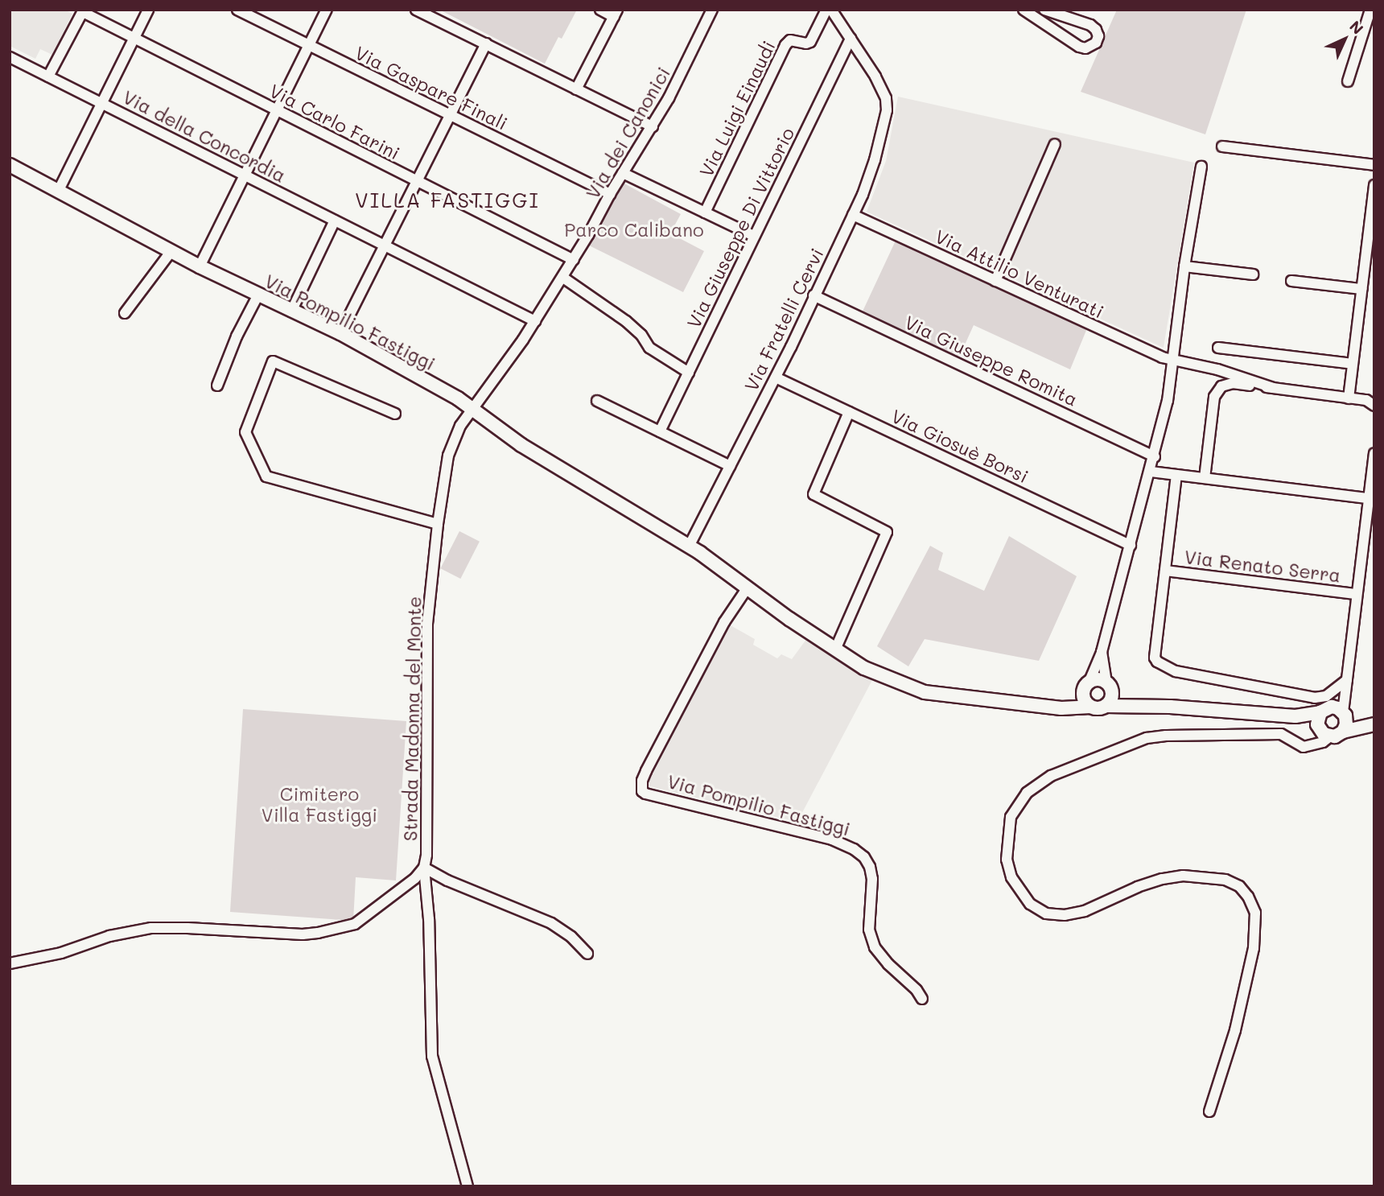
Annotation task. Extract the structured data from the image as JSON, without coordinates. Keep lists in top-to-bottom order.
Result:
{
  "streets": {
    "street": [
      "Via Gaspare Finali",
      "Via Luigi Einaudi",
      "Via Carlo Farini",
      "Via dei Canonici",
      "Via della Concordia",
      "Via Giuseppe Di Vittorio",
      "Via Attilio Venturati",
      "Via Fratelli Cervi",
      "Via Pompilio Fastiggi",
      "Via Giuseppe Romita",
      "Via Giosuè Borsi",
      "Via Renato Serra",
      "Strada Madonna del Monte"
    ]
  },
  "crossings": [
    ["Via Gaspare Finali", "Via dei Canonici"],
    ["Via Carlo Farini", "Via dei Canonici"],
    ["Via dei Canonici", "Via della Concordia"],
    ["Via dei Canonici", "Via Pompilio Fastiggi"],
    ["Via dei Canonici", "Strada Madonna del Monte"],
    ["Via Giuseppe Di Vittorio", "Via Fratelli Cervi"],
    ["Via Attilio Venturati", "Via Fratelli Cervi"],
    ["Via Fratelli Cervi", "Via Pompilio Fastiggi"],
    ["Via Fratelli Cervi", "Via Giuseppe Romita"],
    ["Via Fratelli Cervi", "Via Giosuè Borsi"],
    ["Via Pompilio Fastiggi", "Strada Madonna del Monte"]
  ],
  "districts": ["VILLA FASTIGGI"],
  "parks": ["Parco Calibano", "Cimitero Villa Fastiggi"],
  "north": "top right"
}
